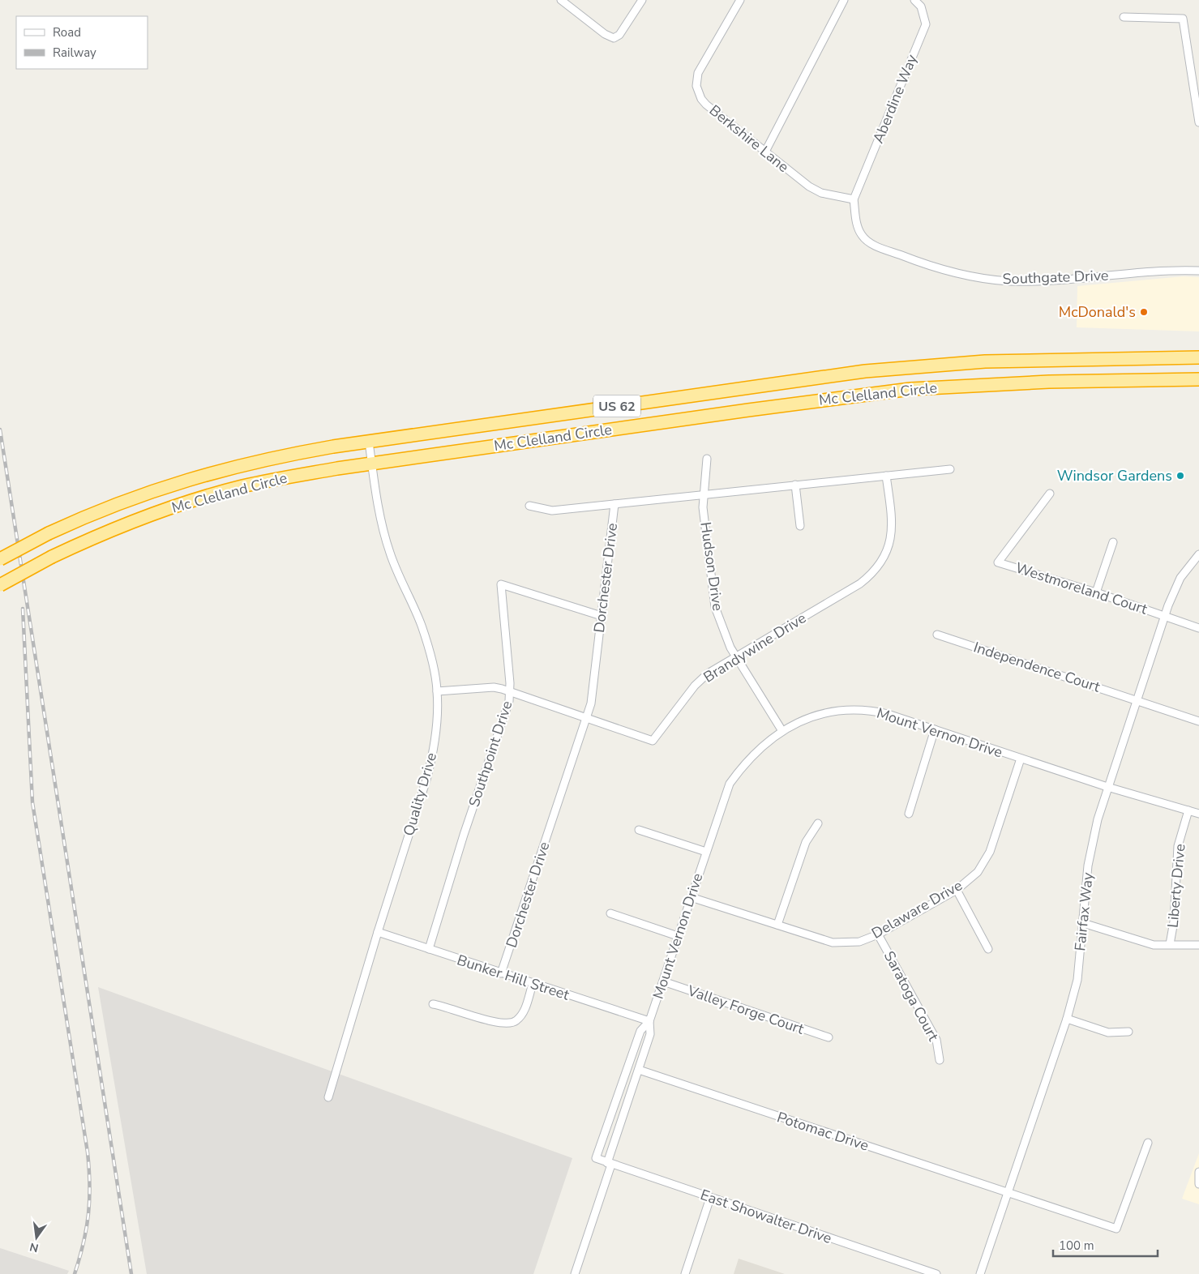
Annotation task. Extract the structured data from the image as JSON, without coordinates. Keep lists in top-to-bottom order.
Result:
{
  "streets": {
    "highway": ["Mc Clelland Circle", "US 62"],
    "street": [
      "Aberdine Way",
      "Berkshire Lane",
      "Southgate Drive",
      "Hudson Drive",
      "Dorchester Drive",
      "Westmoreland Court",
      "Brandywine Drive",
      "Independence Court",
      "Mount Vernon Drive",
      "Southpoint Drive",
      "Quality Drive",
      "Liberty Drive",
      "Delaware Drive",
      "Fairfax Way",
      "Bunker Hill Street",
      "Saratoga Court",
      "Valley Forge Court",
      "Potomac Drive",
      "East Showalter Drive"
    ]
  },
  "crossings": [
    ["Aberdine Way", "Berkshire Lane"],
    ["Aberdine Way", "Southgate Drive"],
    ["Berkshire Lane", "Southgate Drive"],
    ["Mc Clelland Circle", "Quality Drive"],
    ["Hudson Drive", "Dorchester Drive"],
    ["Hudson Drive", "Brandywine Drive"],
    ["Hudson Drive", "Mount Vernon Drive"],
    ["Dorchester Drive", "Brandywine Drive"],
    ["Dorchester Drive", "Southpoint Drive"],
    ["Dorchester Drive", "Bunker Hill Street"],
    ["Westmoreland Court", "Fairfax Way"],
    ["Brandywine Drive", "Southpoint Drive"],
    ["Brandywine Drive", "Quality Drive"],
    ["Independence Court", "Fairfax Way"],
    ["Mount Vernon Drive", "Liberty Drive"],
    ["Mount Vernon Drive", "Delaware Drive"],
    ["Mount Vernon Drive", "Fairfax Way"],
    ["Mount Vernon Drive", "Bunker Hill Street"],
    ["Mount Vernon Drive", "Valley Forge Court"],
    ["Mount Vernon Drive", "Potomac Drive"],
    ["Mount Vernon Drive", "East Showalter Drive"],
    ["Southpoint Drive", "Bunker Hill Street"],
    ["Quality Drive", "Bunker Hill Street"],
    ["Liberty Drive", "Fairfax Way"],
    ["Delaware Drive", "Saratoga Court"],
    ["Fairfax Way", "Potomac Drive"]
  ],
  "places": ["McDonald's", "Windsor Gardens"],
  "legend": ["Road", "Railway"],
  "scale_bar": "100 m",
  "north": "bottom"
}
